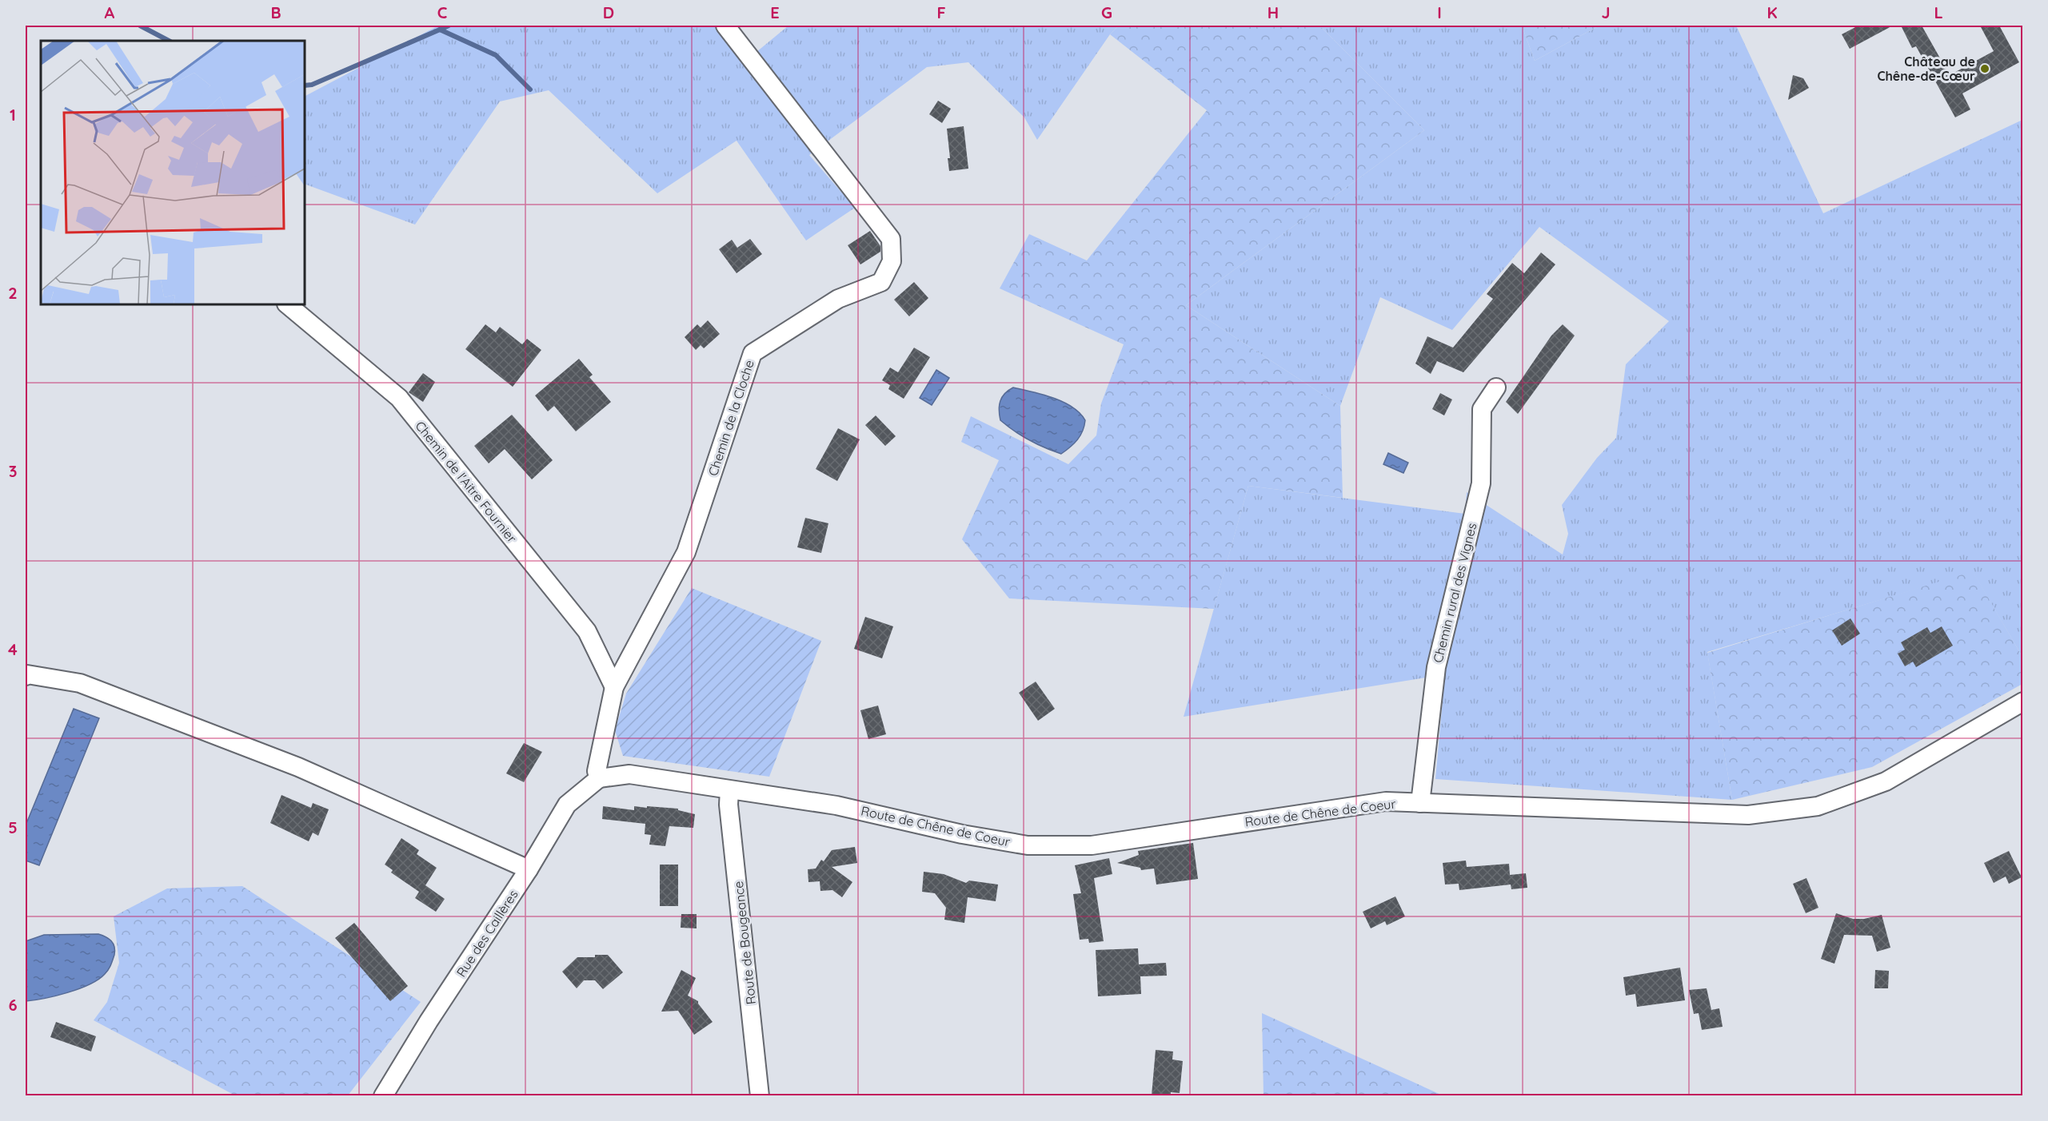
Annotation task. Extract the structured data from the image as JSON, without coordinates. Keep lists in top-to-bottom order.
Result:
{
  "streets": {
    "street": [
      "Chemin de la Cloche",
      "Chemin de l'Aitre Fournier",
      "Chemin rural des Vignes",
      "Route de Chêne de Coeur",
      "Rue des Caillères",
      "Route de Bougeance"
    ]
  },
  "crossings": [
    ["Chemin de la Cloche", "Chemin de l'Aitre Fournier"],
    ["Chemin de la Cloche", "Route de Chêne de Coeur"],
    ["Chemin de la Cloche", "Rue des Caillères"],
    ["Chemin rural des Vignes", "Route de Chêne de Coeur"],
    ["Route de Chêne de Coeur", "Rue des Caillères"],
    ["Route de Chêne de Coeur", "Route de Bougeance"]
  ],
  "places": ["Château de Chêne-de-Cœur"],
  "grid": {
    "columns": [
      "A",
      "B",
      "C",
      "D",
      "E",
      "F",
      "G",
      "H",
      "I",
      "J",
      "K",
      "L"
    ],
    "rows": [
      "1",
      "2",
      "3",
      "4",
      "5",
      "6"
    ]
  }
}
